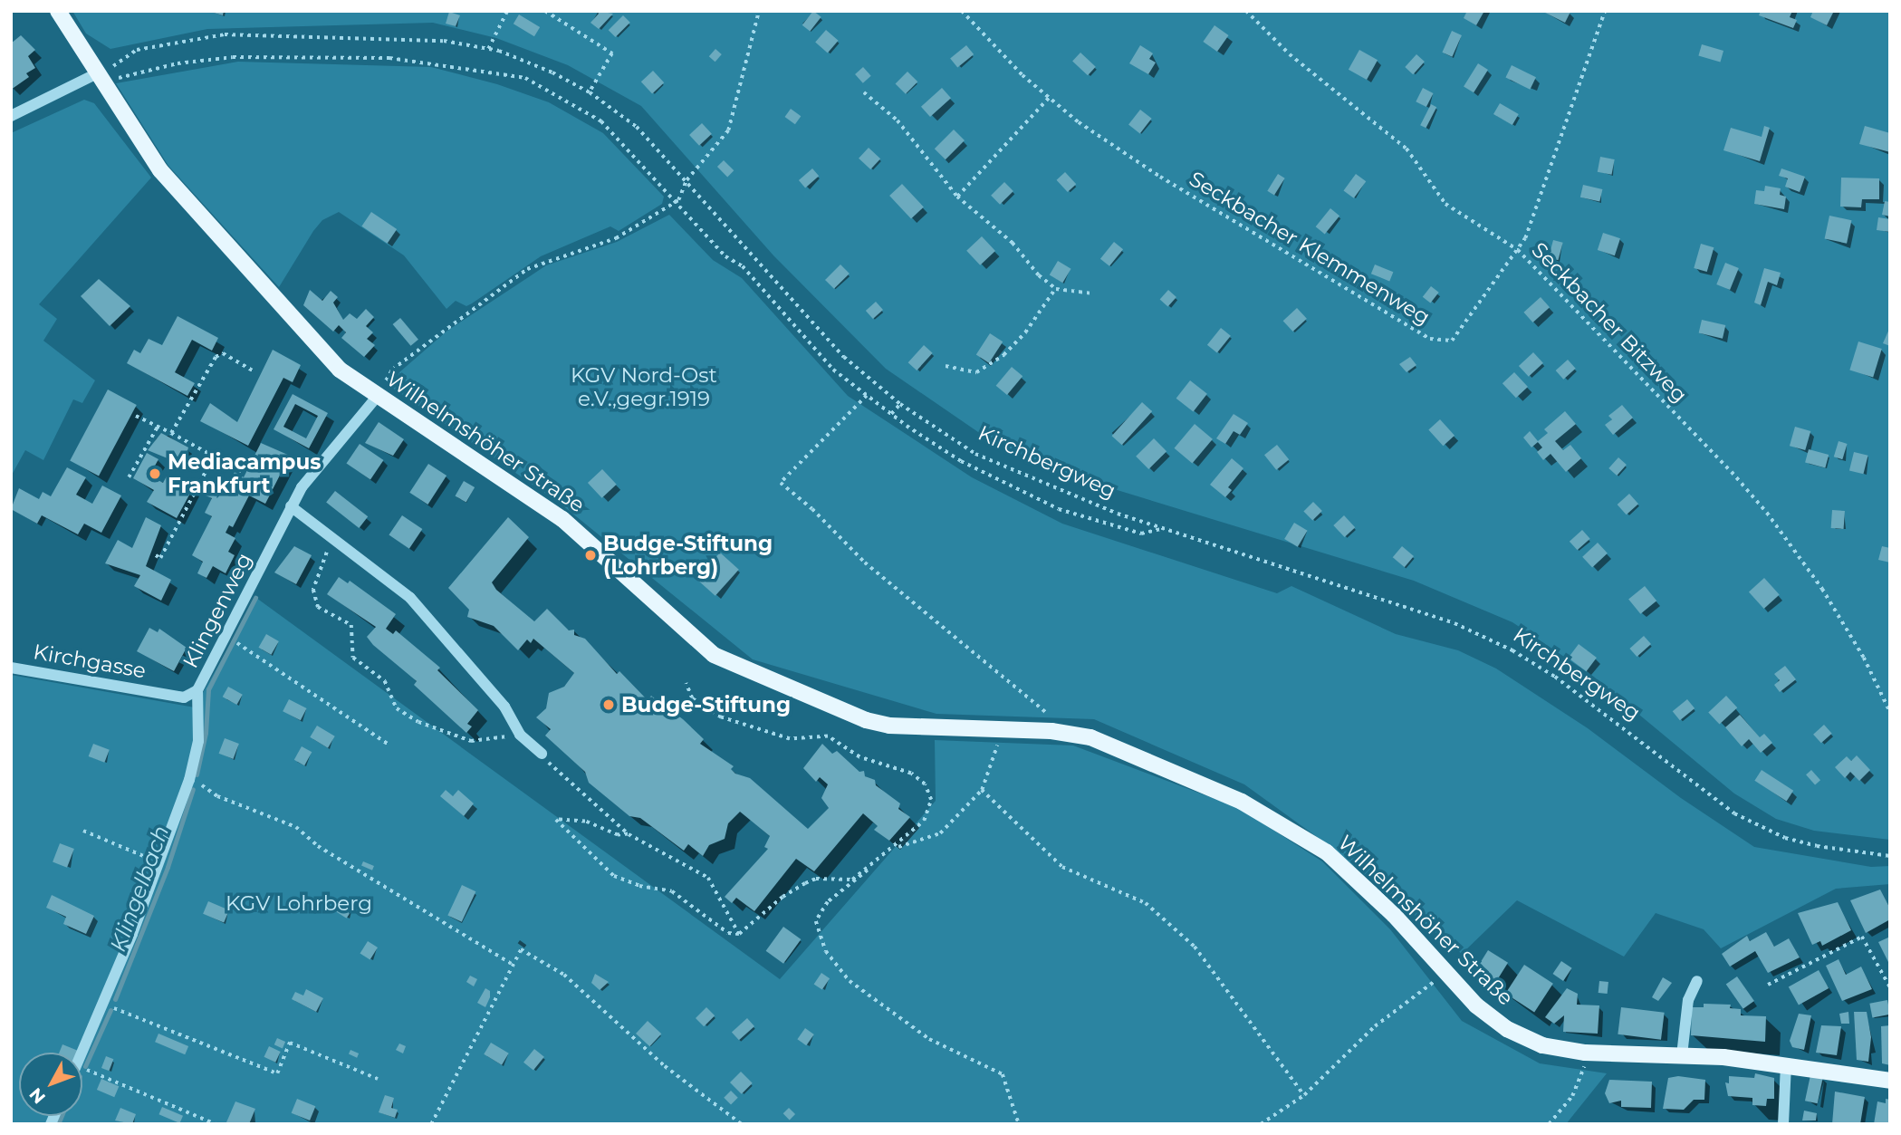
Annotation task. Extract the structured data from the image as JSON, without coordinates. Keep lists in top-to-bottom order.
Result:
{
  "streets": {
    "main road": ["Wilhelmshöher Straße"],
    "street": ["Klingenweg", "Kirchgasse"],
    "path": ["Seckbacher Klemmenweg", "Seckbacher Bitzweg", "Kirchbergweg"]
  },
  "crossings": [
    ["Seckbacher Klemmenweg", "Seckbacher Bitzweg"],
    ["Wilhelmshöher Straße", "Kirchbergweg"],
    ["Wilhelmshöher Straße", "Klingenweg"],
    ["Klingenweg", "Kirchgasse"]
  ],
  "water": ["Klingelbach"],
  "parks": ["KGV Nord-Ost e.V.,gegr.1919", "KGV Lohrberg"],
  "places": ["Mediacampus Frankfurt", "Budge-Stiftung (Lohrberg)", "Budge-Stiftung"],
  "north": "bottom left"
}
